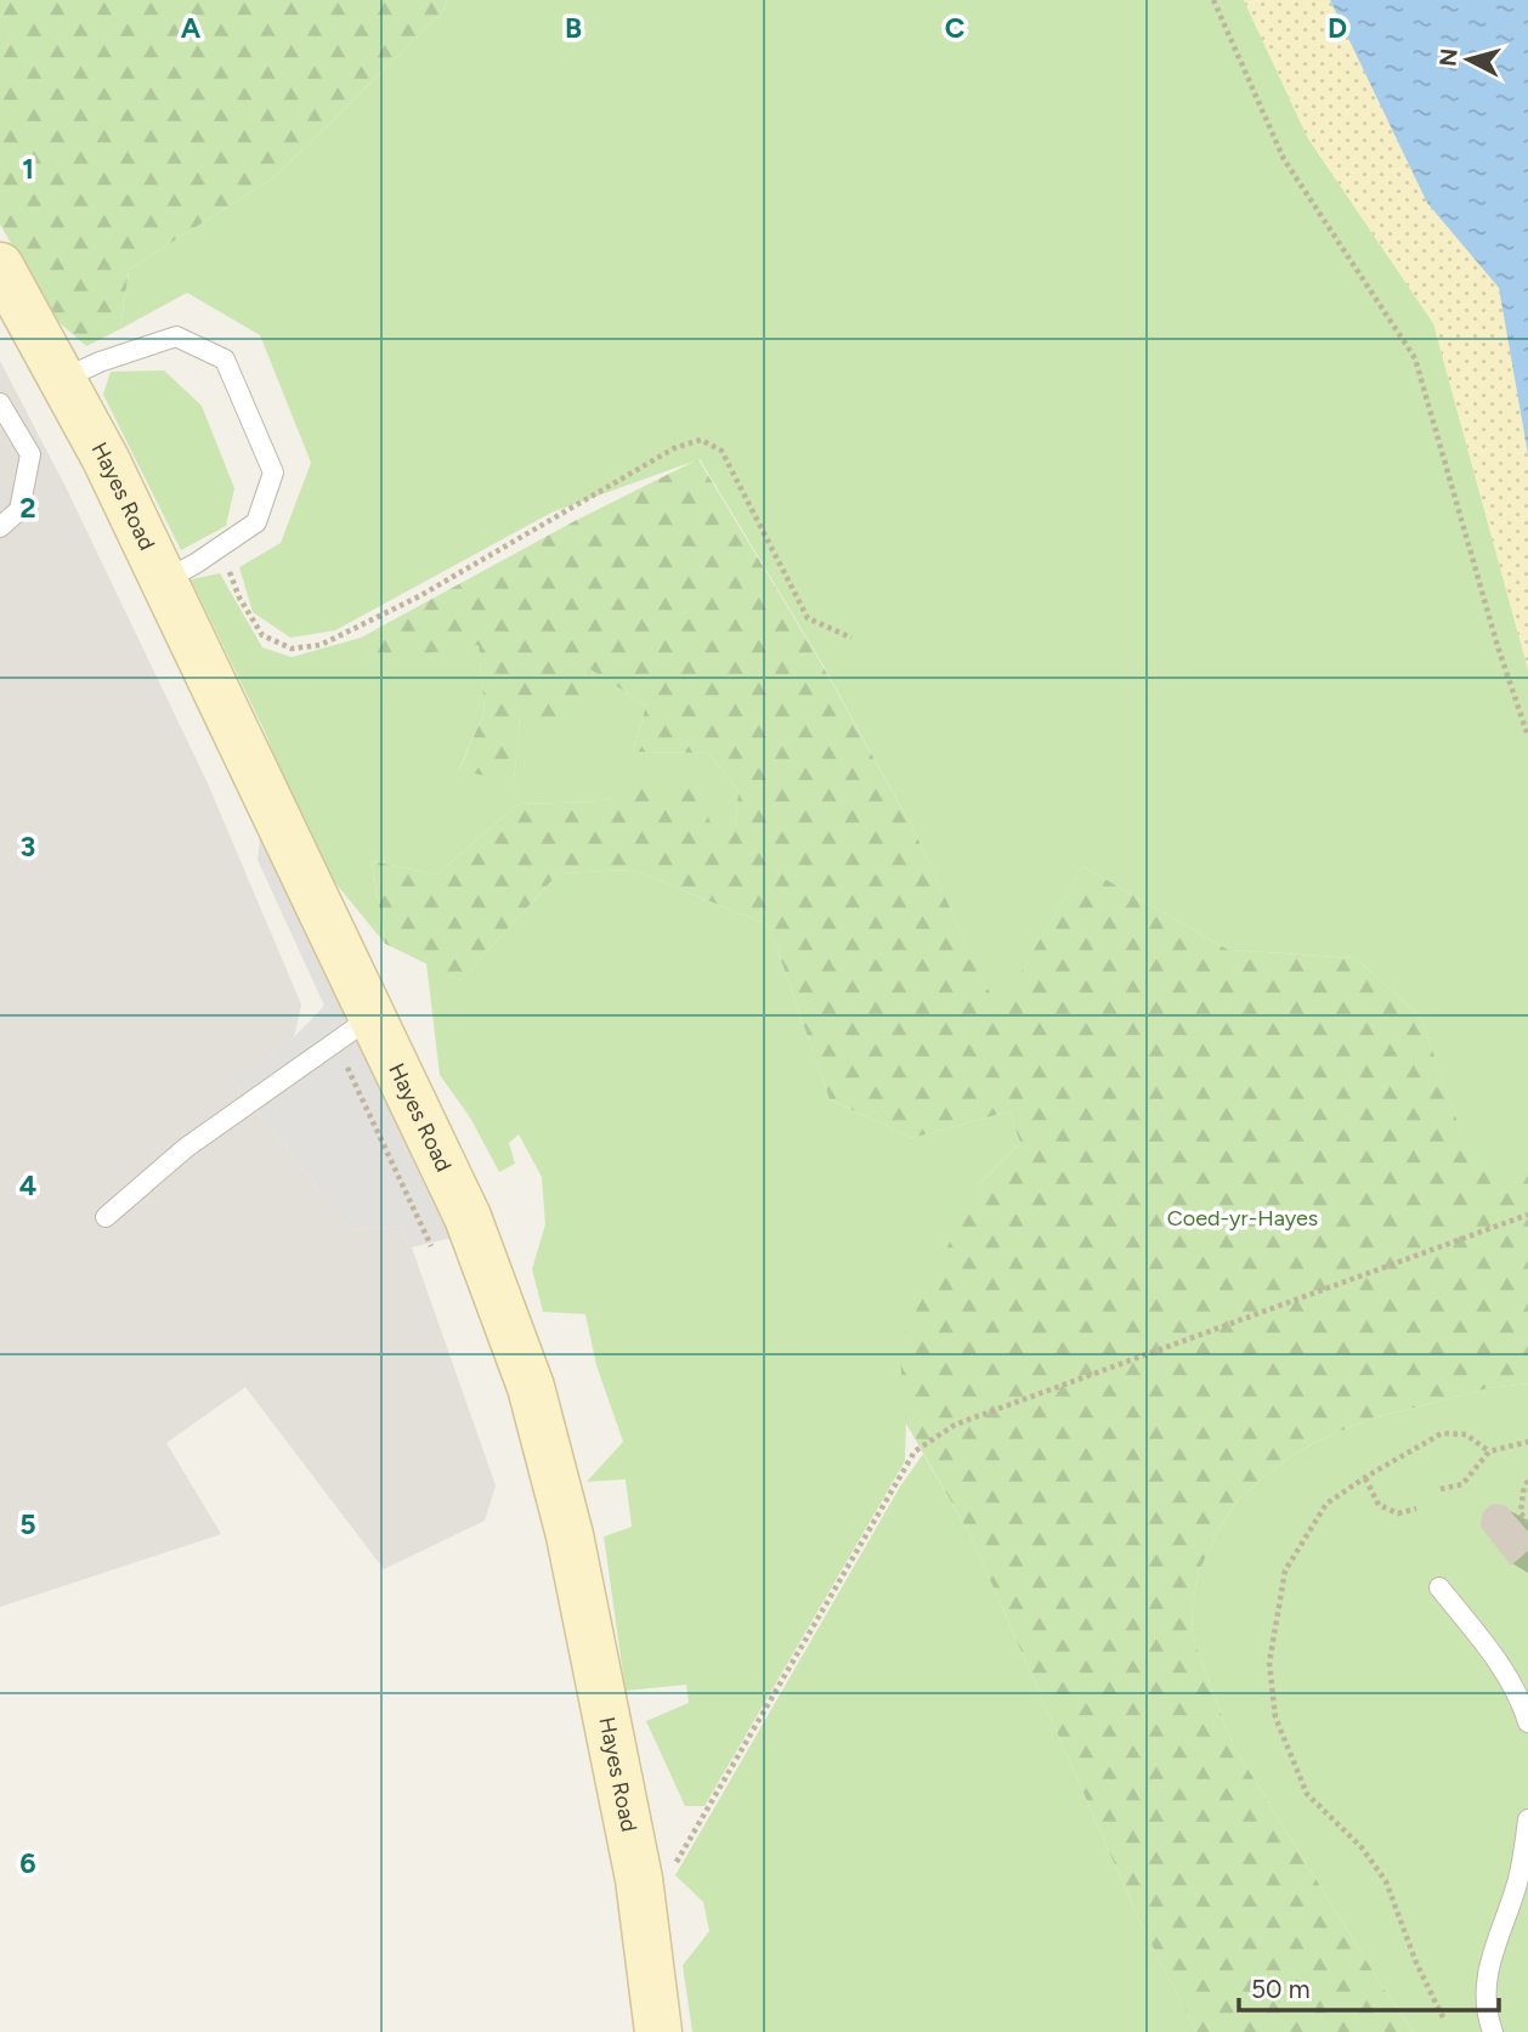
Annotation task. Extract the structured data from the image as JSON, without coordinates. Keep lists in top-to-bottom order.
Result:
{
  "streets": {
    "street": ["Hayes Road"]
  },
  "parks": ["Coed-yr-Hayes"],
  "scale_bar": "50 m",
  "north": "left",
  "grid": {
    "columns": [
      "A",
      "B",
      "C",
      "D"
    ],
    "rows": [
      "1",
      "2",
      "3",
      "4",
      "5",
      "6"
    ]
  }
}
